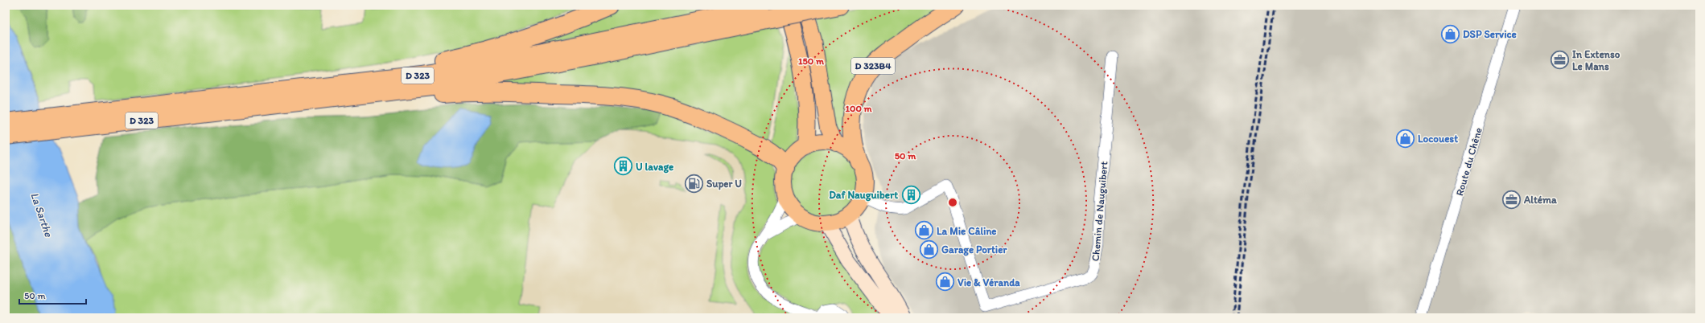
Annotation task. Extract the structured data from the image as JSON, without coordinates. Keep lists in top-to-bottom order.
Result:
{
  "streets": {
    "highway": ["D 323B4", "D 323"],
    "street": ["Route du Chêne", "Chemin de Nauguibert"]
  },
  "crossings": [
    ["D 323B4", "Chemin de Nauguibert"]
  ],
  "water": ["La Sarthe"],
  "places": {
    "shop": [
      "DSP Service",
      "Locouest",
      "La Mie Câline",
      "Garage Portier",
      "Vie & Véranda"
    ],
    "office": ["In Extenso Le Mans", "Altéma"],
    "building": ["U lavage", "Daf Nauguibert"],
    "fuel station": ["Super U"]
  },
  "scale_bar": "50 m",
  "rings": ["150 m", "100 m", "50 m"]
}
